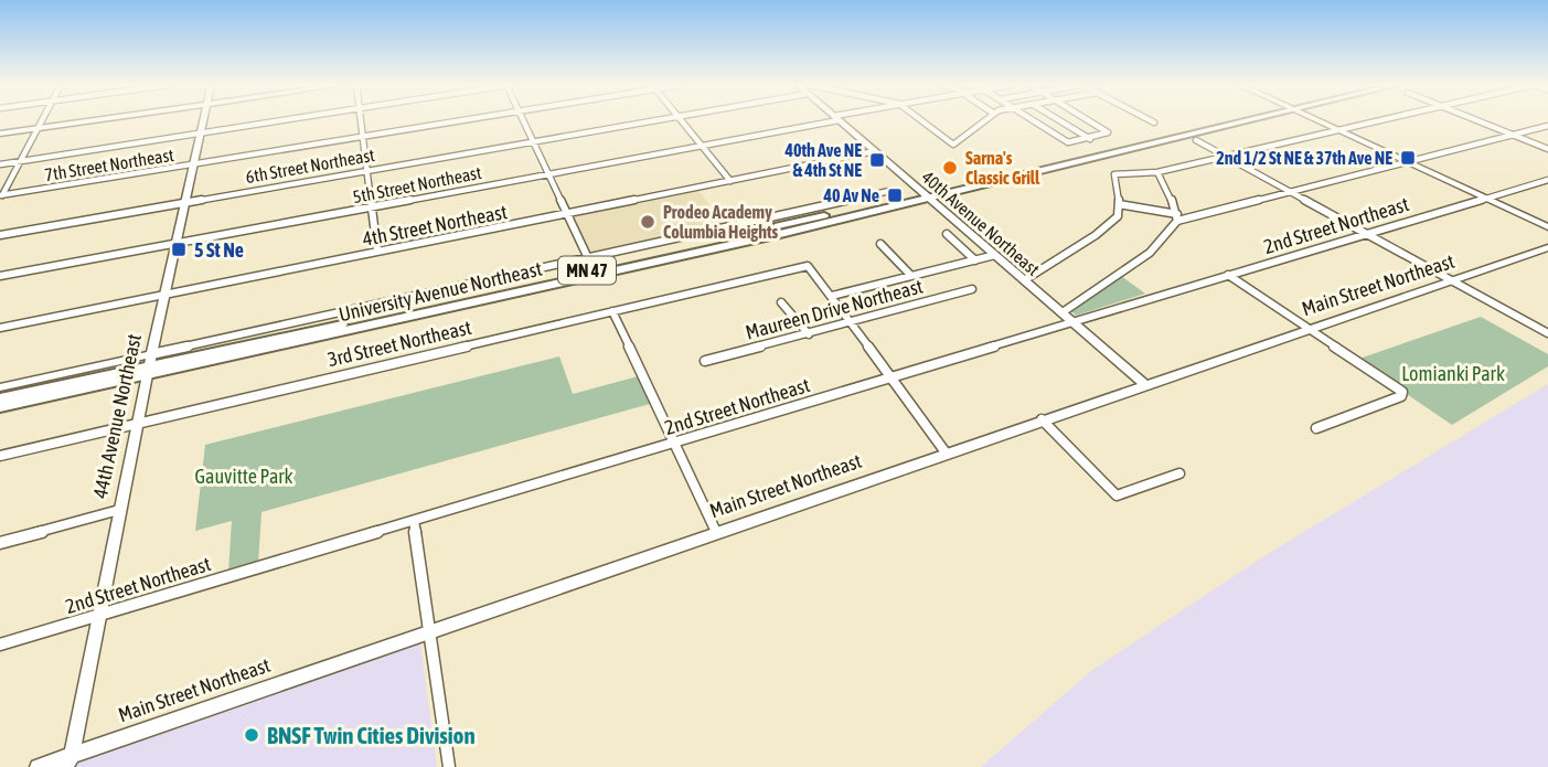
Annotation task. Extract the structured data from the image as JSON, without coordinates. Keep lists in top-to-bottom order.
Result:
{
  "streets": {
    "main road": ["MN 47", "University Avenue Northeast"],
    "street": [
      "7th Street Northeast",
      "6th Street Northeast",
      "5th Street Northeast",
      "40th Avenue Northeast",
      "4th Street Northeast",
      "2nd Street Northeast",
      "Main Street Northeast",
      "Maureen Drive Northeast",
      "3rd Street Northeast",
      "44th Avenue Northeast"
    ]
  },
  "crossings": [
    ["7th Street Northeast", "44th Avenue Northeast"],
    ["6th Street Northeast", "44th Avenue Northeast"],
    ["5th Street Northeast", "44th Avenue Northeast"],
    ["40th Avenue Northeast", "4th Street Northeast"],
    ["40th Avenue Northeast", "2nd Street Northeast"],
    ["40th Avenue Northeast", "Main Street Northeast"],
    ["40th Avenue Northeast", "University Avenue Northeast"],
    ["4th Street Northeast", "44th Avenue Northeast"],
    ["2nd Street Northeast", "44th Avenue Northeast"],
    ["Main Street Northeast", "44th Avenue Northeast"],
    ["University Avenue Northeast", "44th Avenue Northeast"],
    ["3rd Street Northeast", "44th Avenue Northeast"]
  ],
  "parks": ["Lomianki Park", "Gauvitte Park"],
  "places": {
    "transit": [
      "2nd 1/2 St NE & 37th Ave NE",
      "40th Ave NE & 4th St NE",
      "40 Av Ne",
      "5 St Ne"
    ],
    "other": ["Sarna's Classic Grill", "Prodeo Academy Columbia Heights", "BNSF Twin Cities Division"]
  }
}
